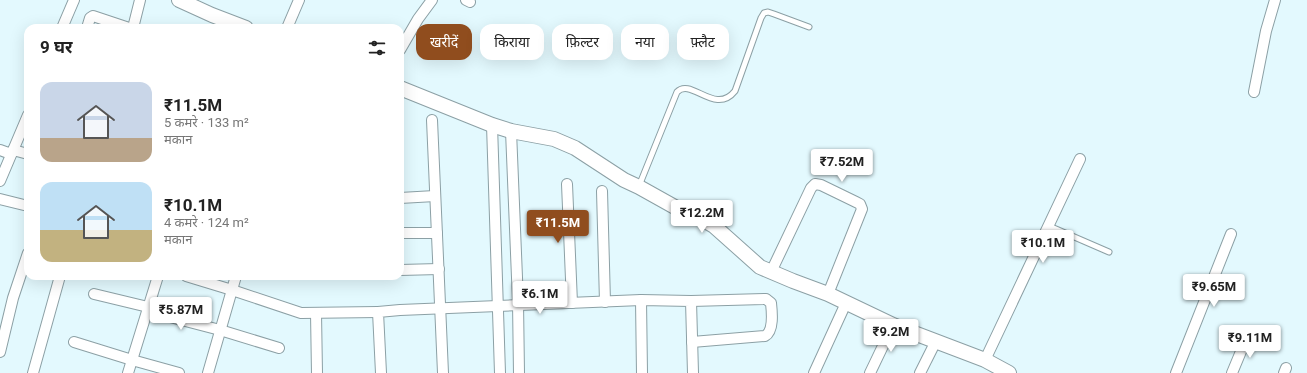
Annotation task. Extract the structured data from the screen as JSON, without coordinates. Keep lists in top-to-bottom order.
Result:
{
  "page": {
    "chip": [
      "खरीदें",
      "किराया",
      "फ़िल्टर",
      "नया",
      "फ़्लैट"
    ],
    "heading": "9 घर",
    "list": [
      {
        "name": "₹11.5M",
        "note": "5 कमरे · 133 m² · मकान"
      },
      {
        "name": "₹10.1M",
        "note": "4 कमरे · 124 m² · मकान"
      }
    ],
    "price": [
      "₹7.52M",
      "₹12.2M",
      "₹11.5M",
      "₹10.1M",
      "₹9.65M",
      "₹6.1M",
      "₹5.87M",
      "₹9.2M",
      "₹9.11M"
    ]
  }
}
